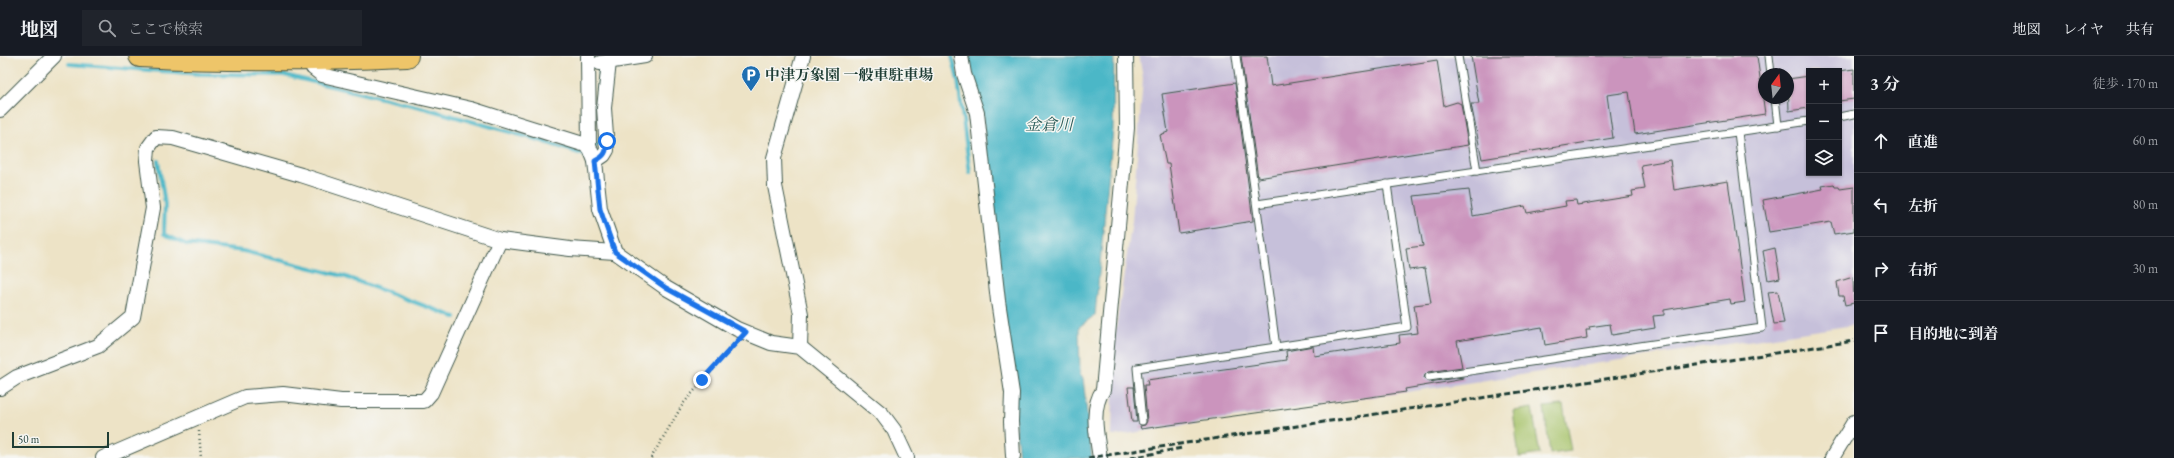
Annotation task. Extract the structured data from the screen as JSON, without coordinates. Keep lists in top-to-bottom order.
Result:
{
  "water": ["金倉川"],
  "places": {
    "parking": ["中津万象園 一般車駐車場"]
  },
  "scale_bar": "50 m",
  "north": "top",
  "page": {
    "header": "地図",
    "search": "ここで検索",
    "nav": ["地図", "レイヤ", "共有"],
    "heading": ["3 分", "徒歩 · 170 m"],
    "map_buttons": ["+", "−"],
    "list": [
      ["直進", "60 m"],
      ["左折", "80 m"],
      ["右折", "30 m"],
      "目的地に到着"
    ],
    "scale": "50 m"
  }
}
